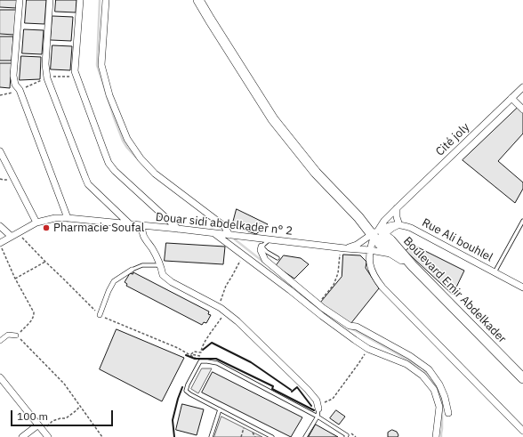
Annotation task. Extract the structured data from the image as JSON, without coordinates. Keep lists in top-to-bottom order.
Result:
{
  "streets": {
    "main road": ["Boulevard Emir Abdelkader"],
    "street": ["Cité joly", "Douar sidi abdelkader n° 2", "Rue Ali bouhlel"]
  },
  "crossings": [
    ["Cité joly", "Boulevard Emir Abdelkader"]
  ],
  "places": ["Pharmacie Soufal"],
  "scale_bar": "100 m"
}
